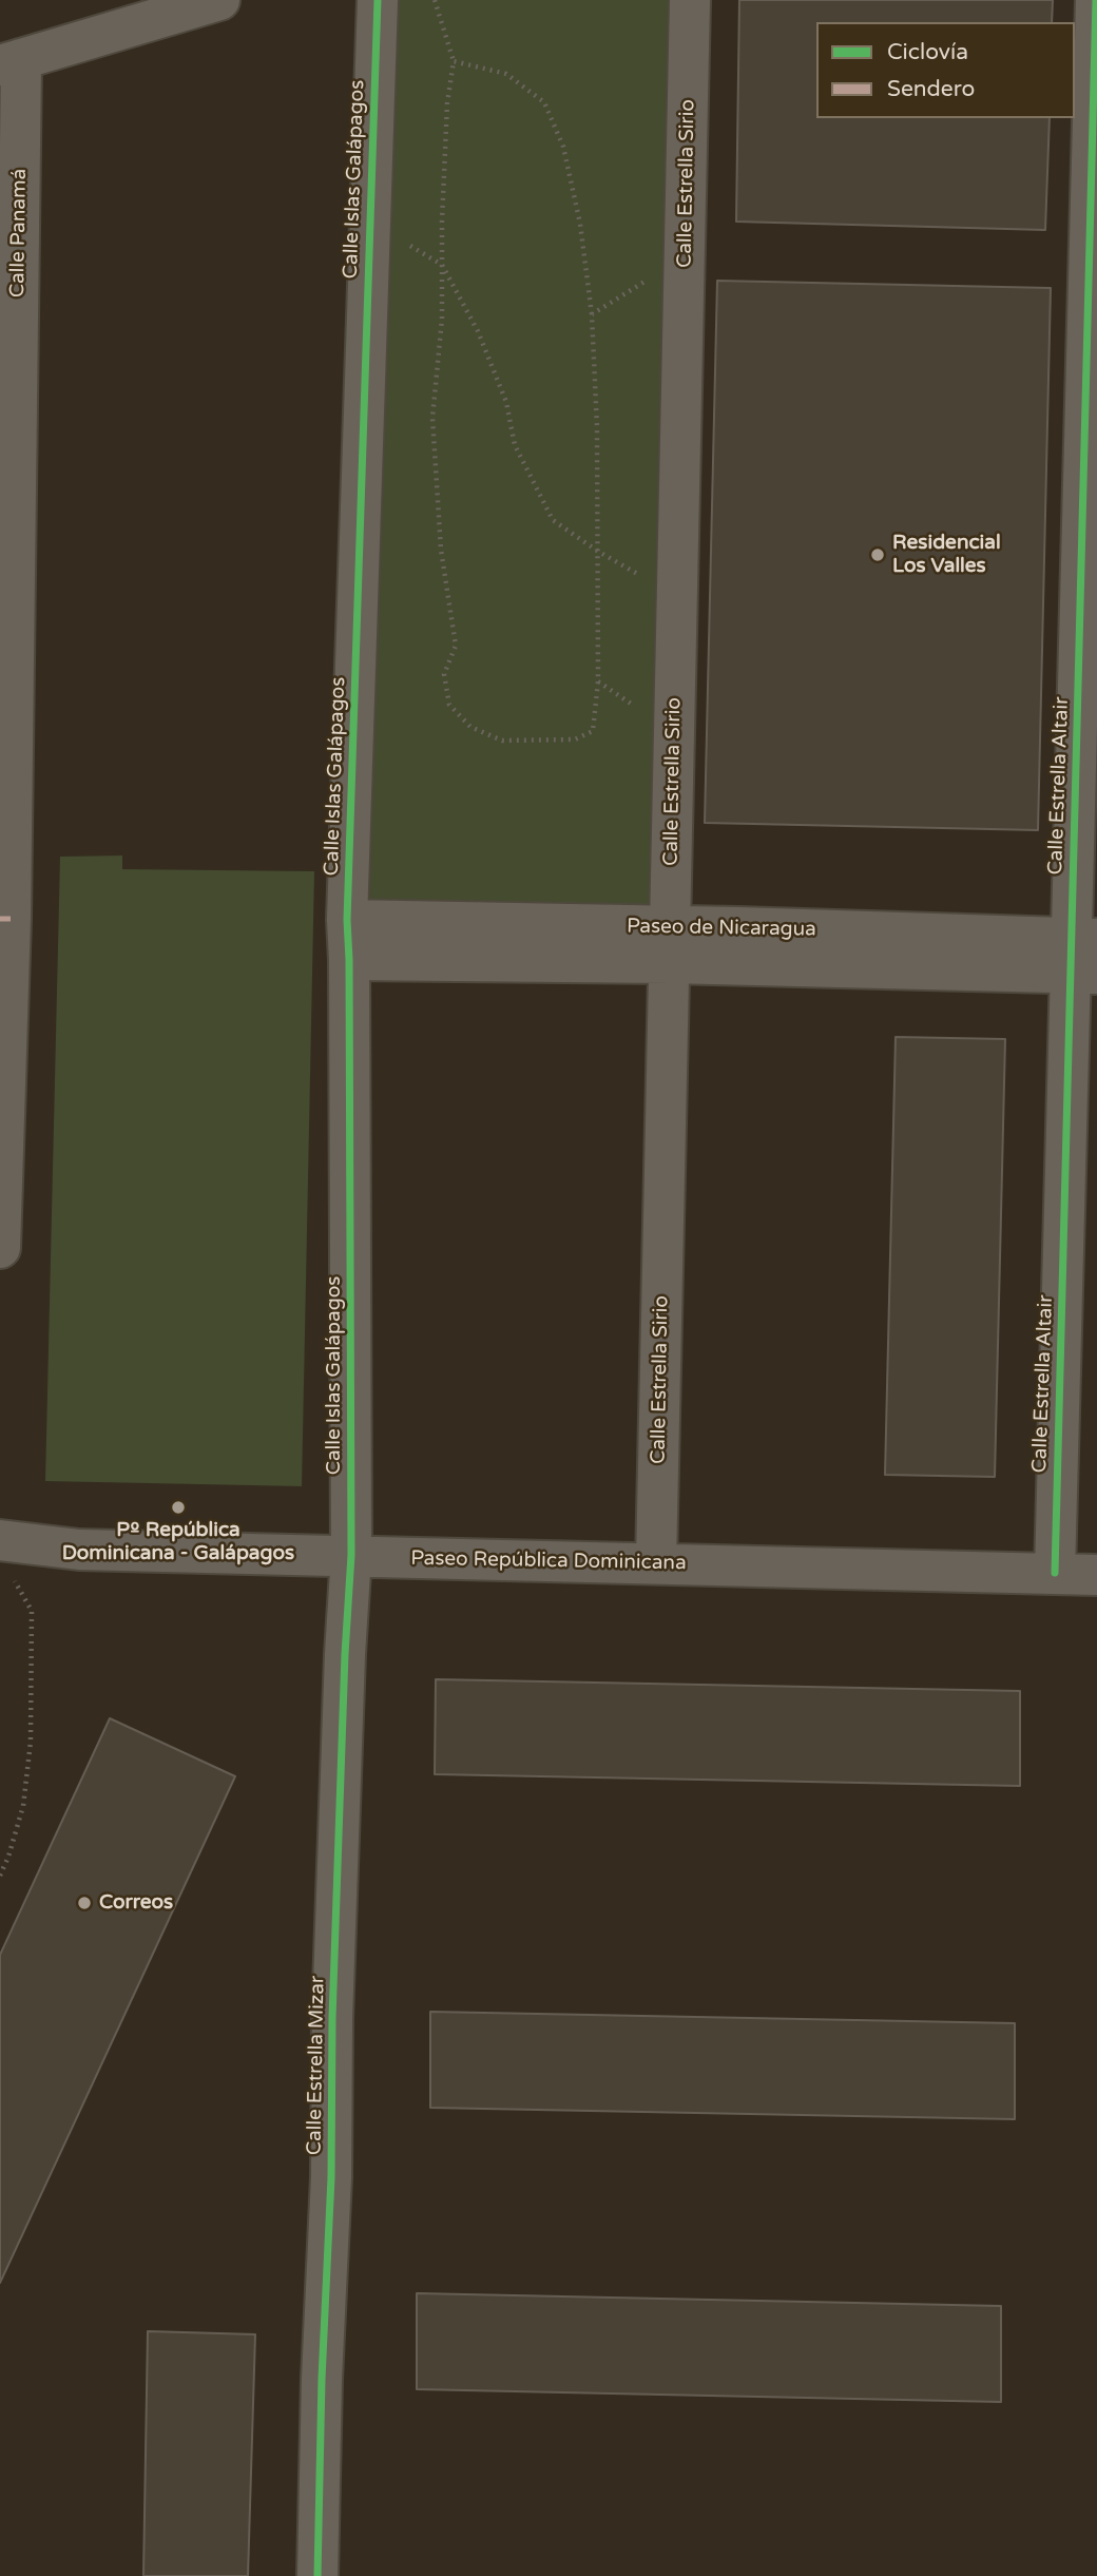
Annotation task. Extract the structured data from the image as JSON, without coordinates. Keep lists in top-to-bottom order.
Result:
{
  "streets": {
    "street": [
      "Calle Islas Galápagos",
      "Calle Estrella Sirio",
      "Calle Panamá",
      "Calle Estrella Altair",
      "Paseo de Nicaragua",
      "Paseo República Dominicana",
      "Calle Estrella Mizar"
    ]
  },
  "crossings": [
    ["Calle Islas Galápagos", "Paseo de Nicaragua"],
    ["Calle Islas Galápagos", "Paseo República Dominicana"],
    ["Calle Islas Galápagos", "Calle Estrella Mizar"],
    ["Calle Estrella Sirio", "Paseo de Nicaragua"],
    ["Calle Estrella Sirio", "Paseo República Dominicana"],
    ["Calle Estrella Altair", "Paseo de Nicaragua"],
    ["Calle Estrella Altair", "Paseo República Dominicana"],
    ["Paseo República Dominicana", "Calle Estrella Mizar"]
  ],
  "places": ["Residencial Los Valles", "Pº República Dominicana - Galápagos", "Correos"],
  "legend": ["Ciclovía", "Sendero"]
}
